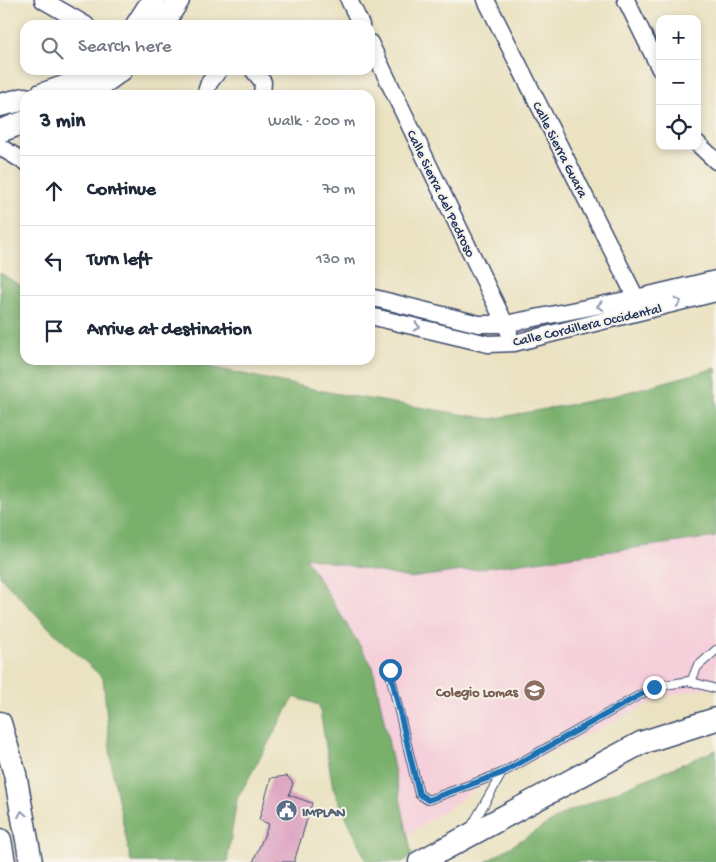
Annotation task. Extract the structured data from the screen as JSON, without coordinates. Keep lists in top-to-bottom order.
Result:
{
  "streets": {
    "street": ["Calle Sierra Guara", "Calle Sierra del Pedroso", "Calle Cordillera Occidental"]
  },
  "crossings": [
    ["Calle Sierra Guara", "Calle Cordillera Occidental"],
    ["Calle Sierra del Pedroso", "Calle Cordillera Occidental"]
  ],
  "places": {
    "school or university": ["Colegio Lomas"],
    "public building": ["IMPLAN"]
  },
  "page": {
    "map_buttons": ["+", "−"],
    "search": "Search here",
    "heading": ["3 min", "Walk · 200 m"],
    "list": [
      ["Continue", "70 m"],
      ["Turn left", "130 m"],
      "Arrive at destination"
    ]
  }
}
